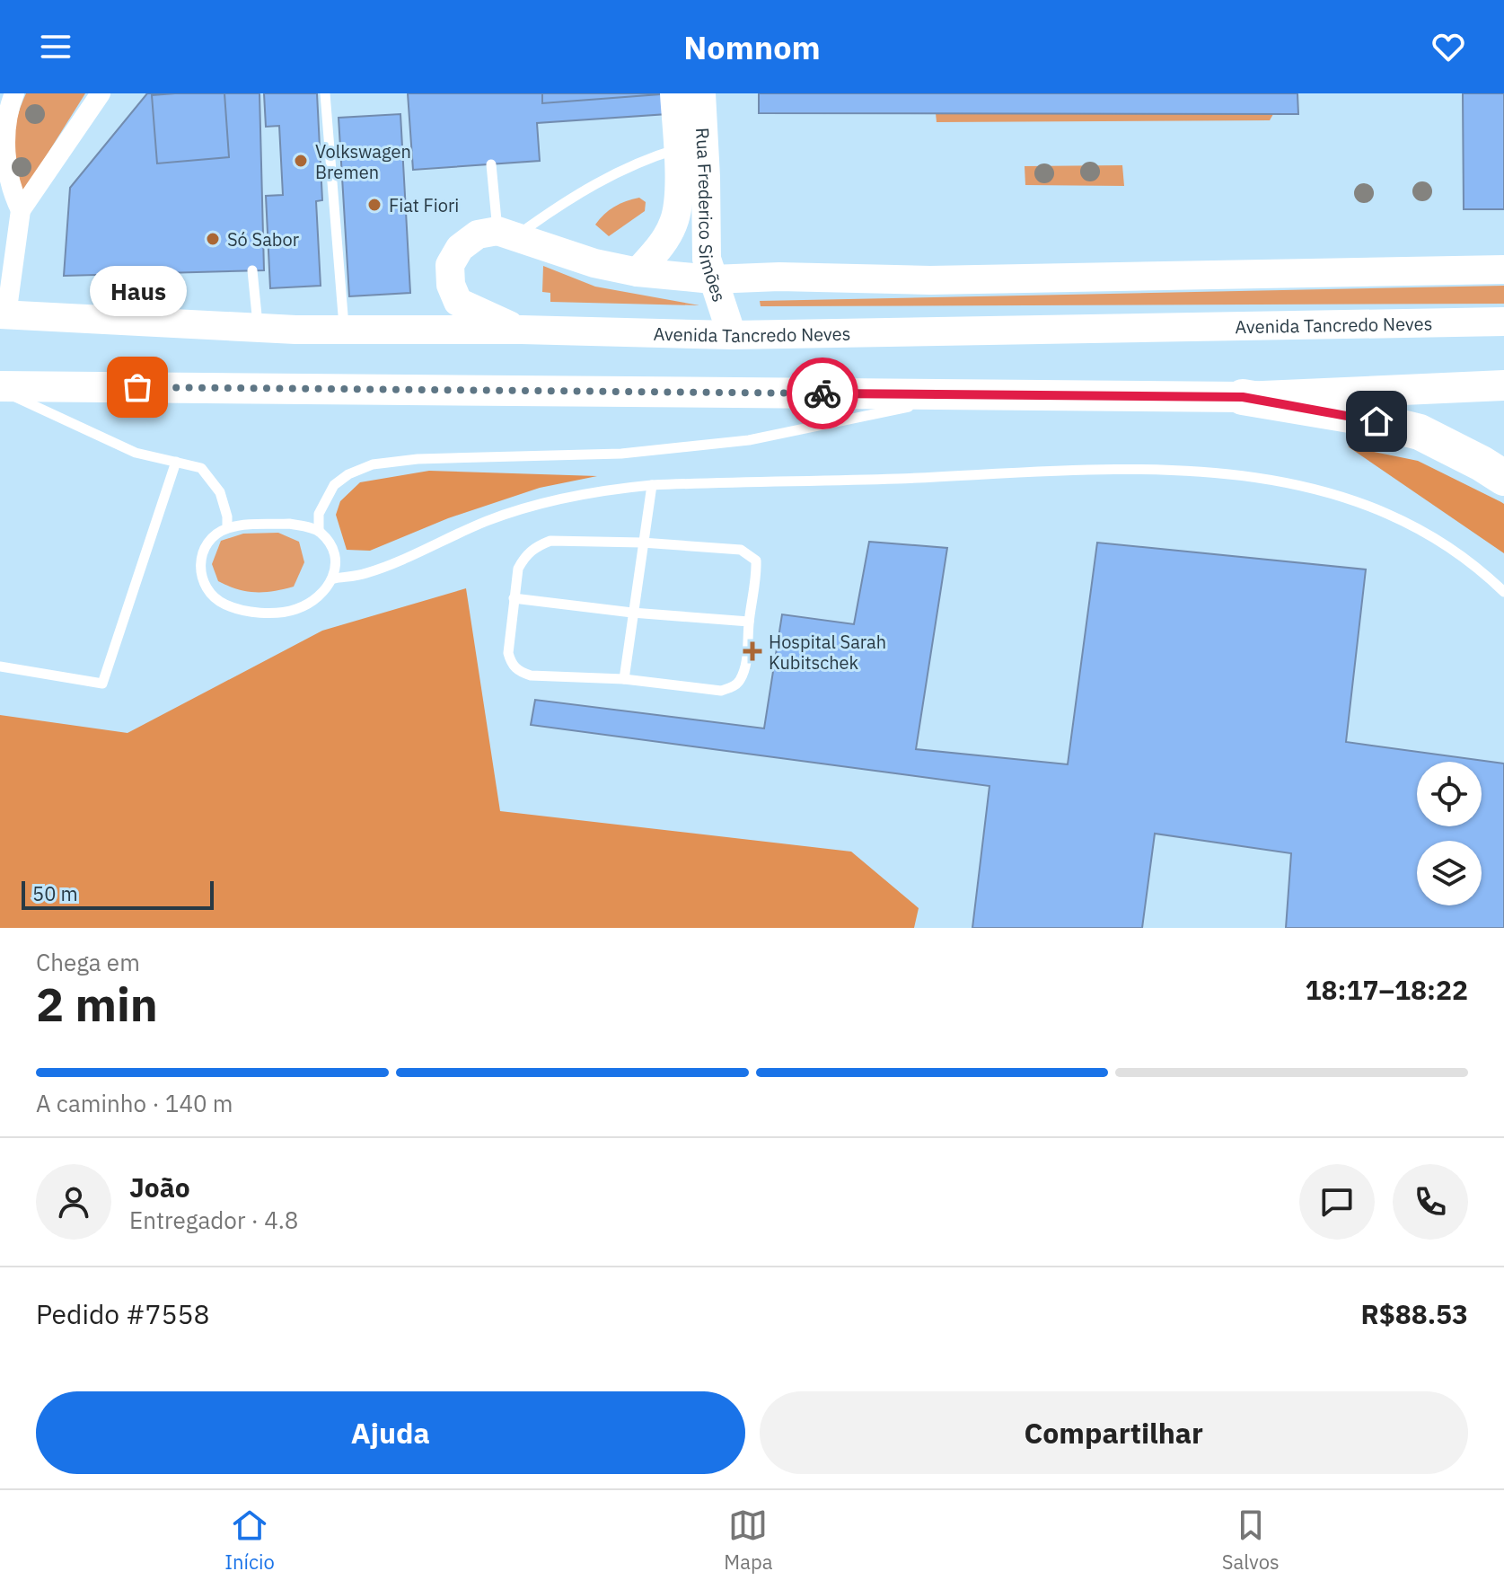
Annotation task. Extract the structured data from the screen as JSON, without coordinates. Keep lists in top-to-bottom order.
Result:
{
  "streets": {
    "street": ["Rua Frederico Simões", "Avenida Tancredo Neves"]
  },
  "crossings": [
    ["Rua Frederico Simões", "Avenida Tancredo Neves"]
  ],
  "places": {
    "other": [
      "Volkswagen Bremen",
      "Fiat Fiori",
      "Só Sabor",
      "Haus"
    ],
    "health": ["Hospital Sarah Kubitschek"]
  },
  "scale_bar": "50 m",
  "page": {
    "header": "Nomnom",
    "bubble": "Haus",
    "scale": "50 m",
    "heading": ["2 min", "Chega em", "18:17–18:22"],
    "panel": [
      "João",
      "Entregador · 4.8",
      "Pedido #7558",
      "R$88.53"
    ],
    "bar": "A caminho · 140 m",
    "buttons": ["Ajuda", "Compartilhar"],
    "tabs": ["Início", "Mapa", "Salvos"]
  }
}
